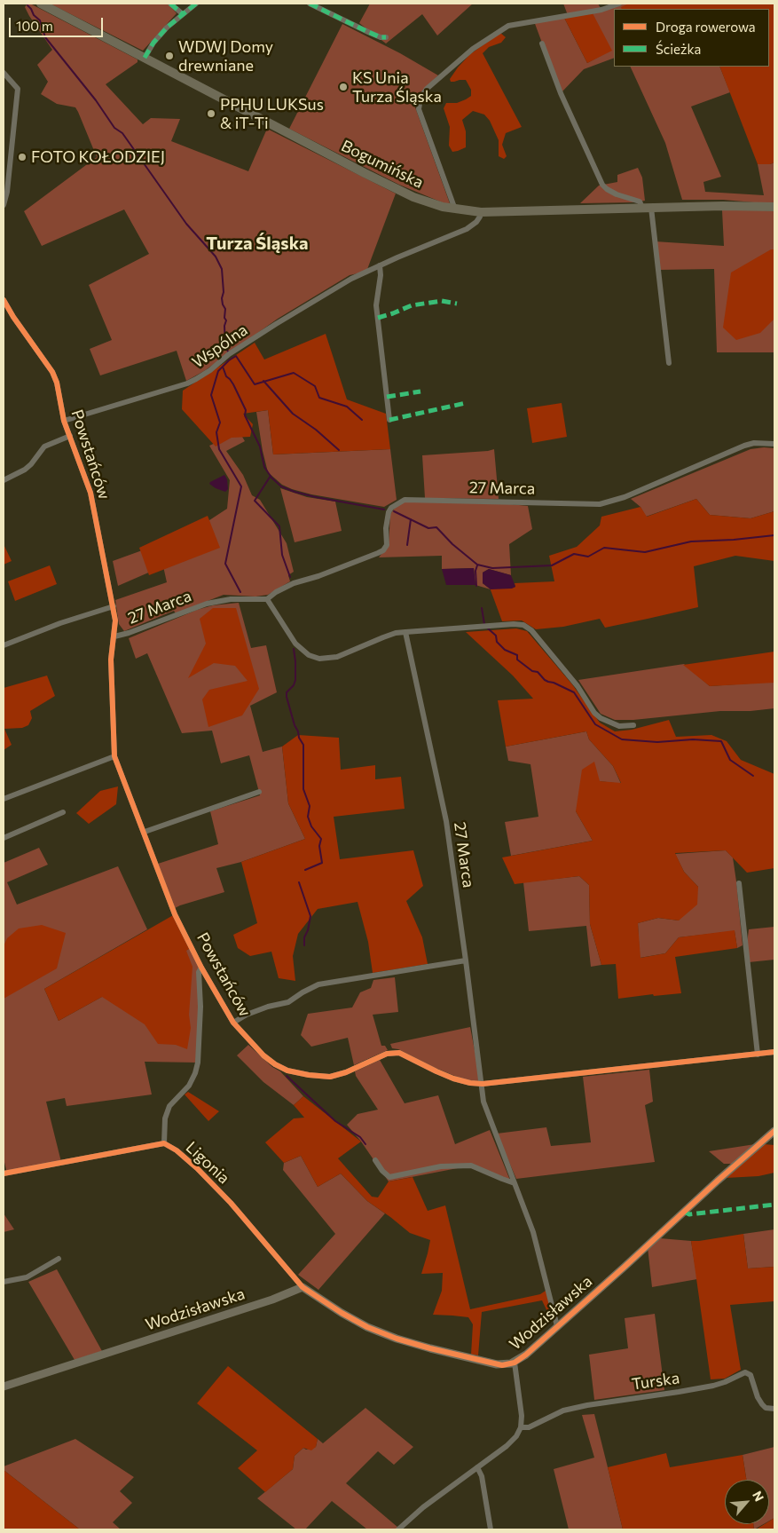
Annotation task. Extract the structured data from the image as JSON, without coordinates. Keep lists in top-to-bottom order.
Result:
{
  "streets": {
    "main road": ["Bogumińska"],
    "street": [
      "Wspólna",
      "Powstańców",
      "27 Marca",
      "Ligonia",
      "Wodzisławska",
      "Turska"
    ]
  },
  "crossings": [
    ["Bogumińska", "Wspólna"],
    ["Wspólna", "Powstańców"],
    ["Powstańców", "27 Marca"],
    ["Powstańców", "Ligonia"],
    ["Ligonia", "Wodzisławska"]
  ],
  "districts": ["Turza Śląska"],
  "places": [
    "WDWJ Domy drewniane",
    "KS Unia Turza Śląska",
    "PPHU LUKSus & iT-Ti",
    "FOTO KOŁODZIEJ"
  ],
  "legend": ["Droga rowerowa", "Ścieżka"],
  "scale_bar": "100 m",
  "north": "top right"
}
